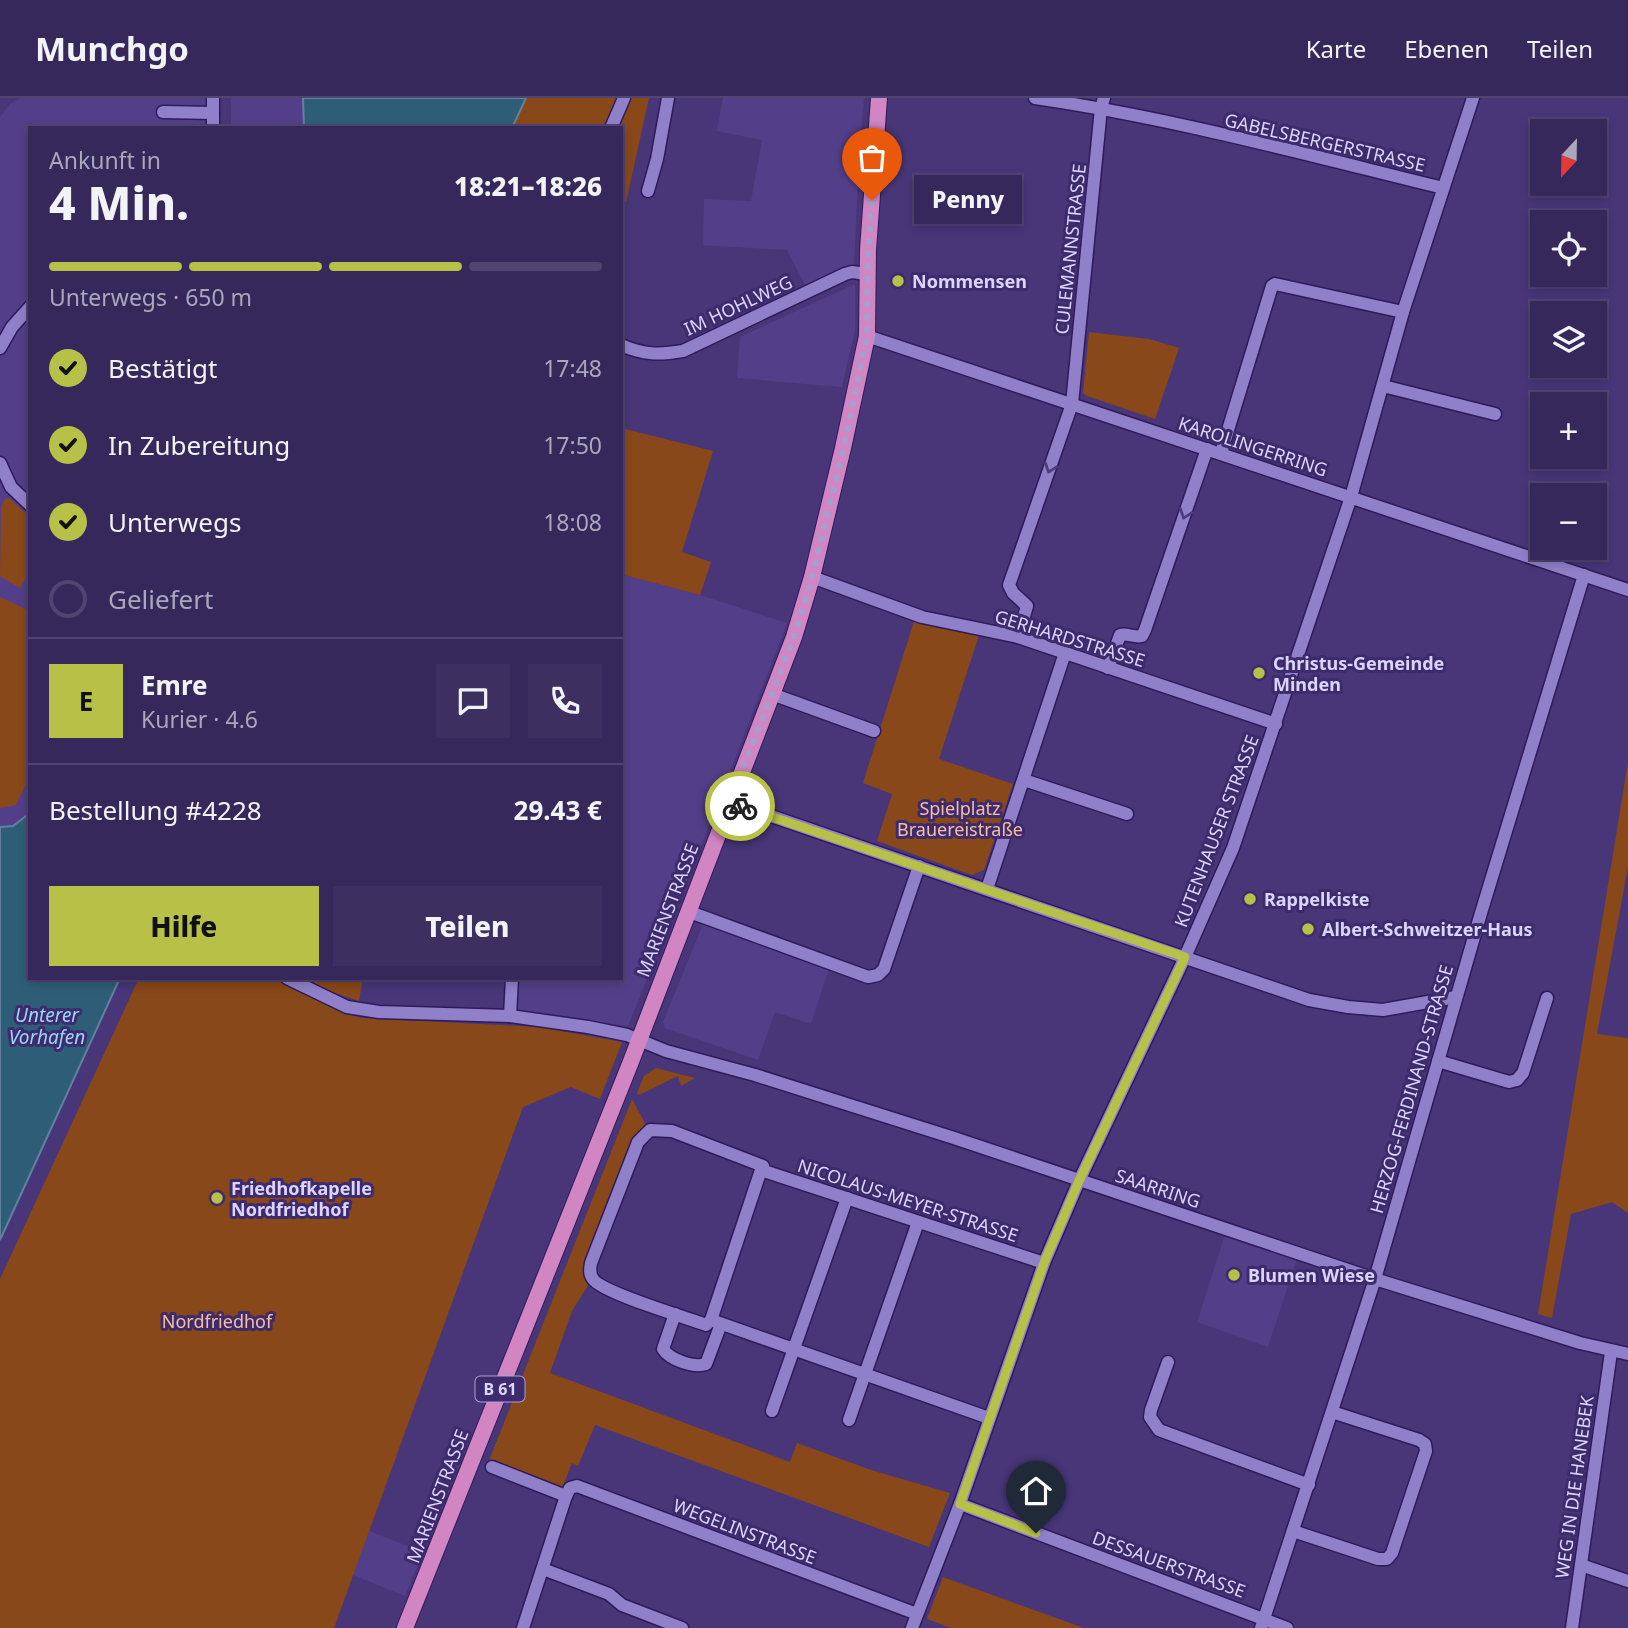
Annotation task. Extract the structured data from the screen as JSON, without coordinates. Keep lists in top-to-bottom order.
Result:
{
  "streets": {
    "main road": ["MARIENSTRASSE", "B 61"],
    "street": [
      "GABELSBERGERSTRASSE",
      "CULEMANNSTRASSE",
      "IM HOHLWEG",
      "KAROLINGERRING",
      "GERHARDSTRASSE",
      "KUTENHAUSER STRASSE",
      "HERZOG-FERDINAND-STRASSE",
      "SAARRING",
      "NICOLAUS-MEYER-STRASSE",
      "WEG IN DIE HANEBEK",
      "WEGELINSTRASSE",
      "DESSAUERSTRASSE"
    ]
  },
  "crossings": [
    ["GABELSBERGERSTRASSE", "CULEMANNSTRASSE"],
    ["GABELSBERGERSTRASSE", "KUTENHAUSER STRASSE"],
    ["CULEMANNSTRASSE", "KAROLINGERRING"],
    ["CULEMANNSTRASSE", "GERHARDSTRASSE"],
    ["IM HOHLWEG", "MARIENSTRASSE"],
    ["KAROLINGERRING", "KUTENHAUSER STRASSE"],
    ["KAROLINGERRING", "MARIENSTRASSE"],
    ["KAROLINGERRING", "HERZOG-FERDINAND-STRASSE"],
    ["GERHARDSTRASSE", "KUTENHAUSER STRASSE"],
    ["GERHARDSTRASSE", "MARIENSTRASSE"],
    ["KUTENHAUSER STRASSE", "SAARRING"],
    ["KUTENHAUSER STRASSE", "NICOLAUS-MEYER-STRASSE"],
    ["KUTENHAUSER STRASSE", "WEGELINSTRASSE"],
    ["KUTENHAUSER STRASSE", "DESSAUERSTRASSE"],
    ["MARIENSTRASSE", "SAARRING"],
    ["HERZOG-FERDINAND-STRASSE", "SAARRING"],
    ["HERZOG-FERDINAND-STRASSE", "DESSAUERSTRASSE"],
    ["SAARRING", "WEG IN DIE HANEBEK"]
  ],
  "one_way": ["CULEMANNSTRASSE"],
  "water": ["Unterer Vorhafen"],
  "parks": ["Spielplatz Brauereistraße", "Nordfriedhof"],
  "places": [
    "Penny",
    "Nommensen",
    "Christus-Gemeinde Minden",
    "Rappelkiste",
    "Albert-Schweitzer-Haus",
    "Friedhofkapelle Nordfriedhof",
    "Blumen Wiese"
  ],
  "north": "bottom",
  "page": {
    "header": "Munchgo",
    "nav": ["Karte", "Ebenen", "Teilen"],
    "map_buttons": ["+", "−"],
    "heading": ["4 Min.", "Ankunft in", "18:21–18:26"],
    "panel": [
      "Emre",
      "Kurier · 4.6",
      "Bestellung #4228",
      "29.43 €"
    ],
    "bubble": "Penny",
    "bar": "Unterwegs · 650 m",
    "list": [
      ["Bestätigt", "17:48"],
      ["In Zubereitung", "17:50"],
      ["Unterwegs", "18:08"],
      "Geliefert"
    ],
    "round": "E",
    "buttons": ["Hilfe", "Teilen"]
  }
}
